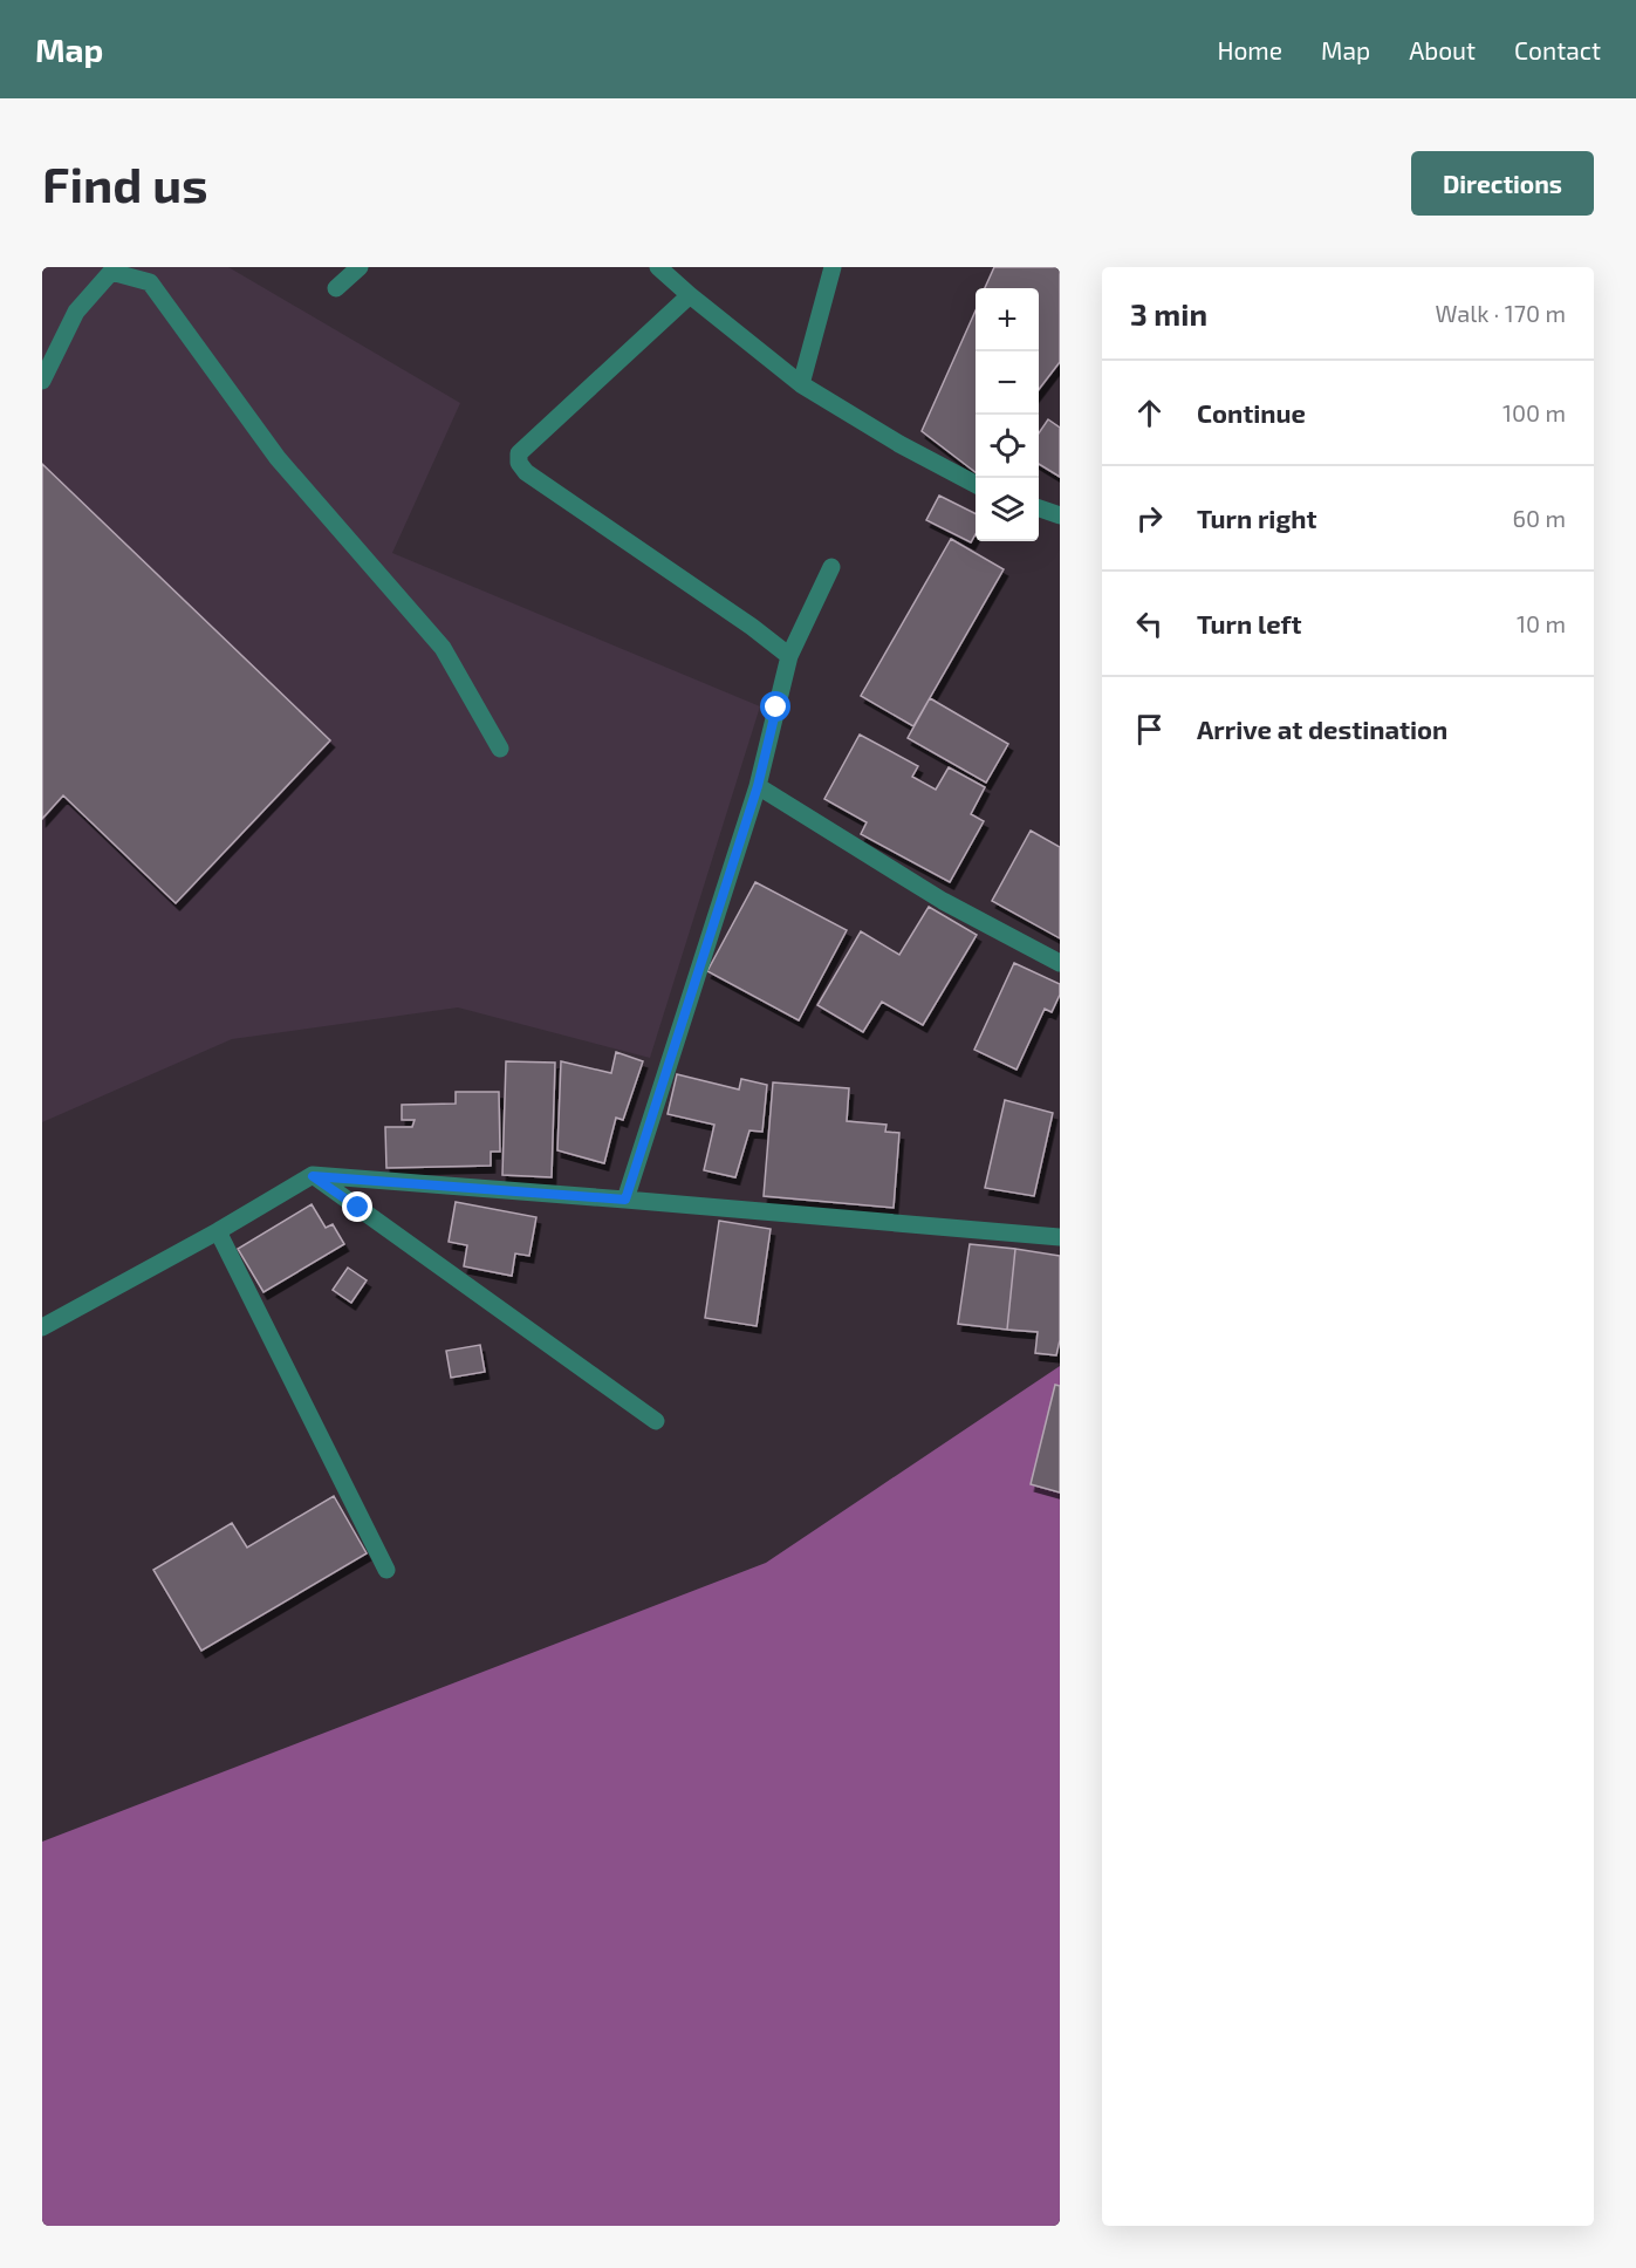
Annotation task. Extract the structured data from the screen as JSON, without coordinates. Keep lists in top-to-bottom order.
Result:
{
  "page": {
    "header": "Map",
    "nav": [
      "Home",
      "Map",
      "About",
      "Contact"
    ],
    "buttons": "Directions",
    "title": "Find us",
    "heading": ["3 min", "Walk · 170 m"],
    "map_buttons": ["+", "−"],
    "list": [
      ["Continue", "100 m"],
      ["Turn right", "60 m"],
      ["Turn left", "10 m"],
      "Arrive at destination"
    ]
  }
}
